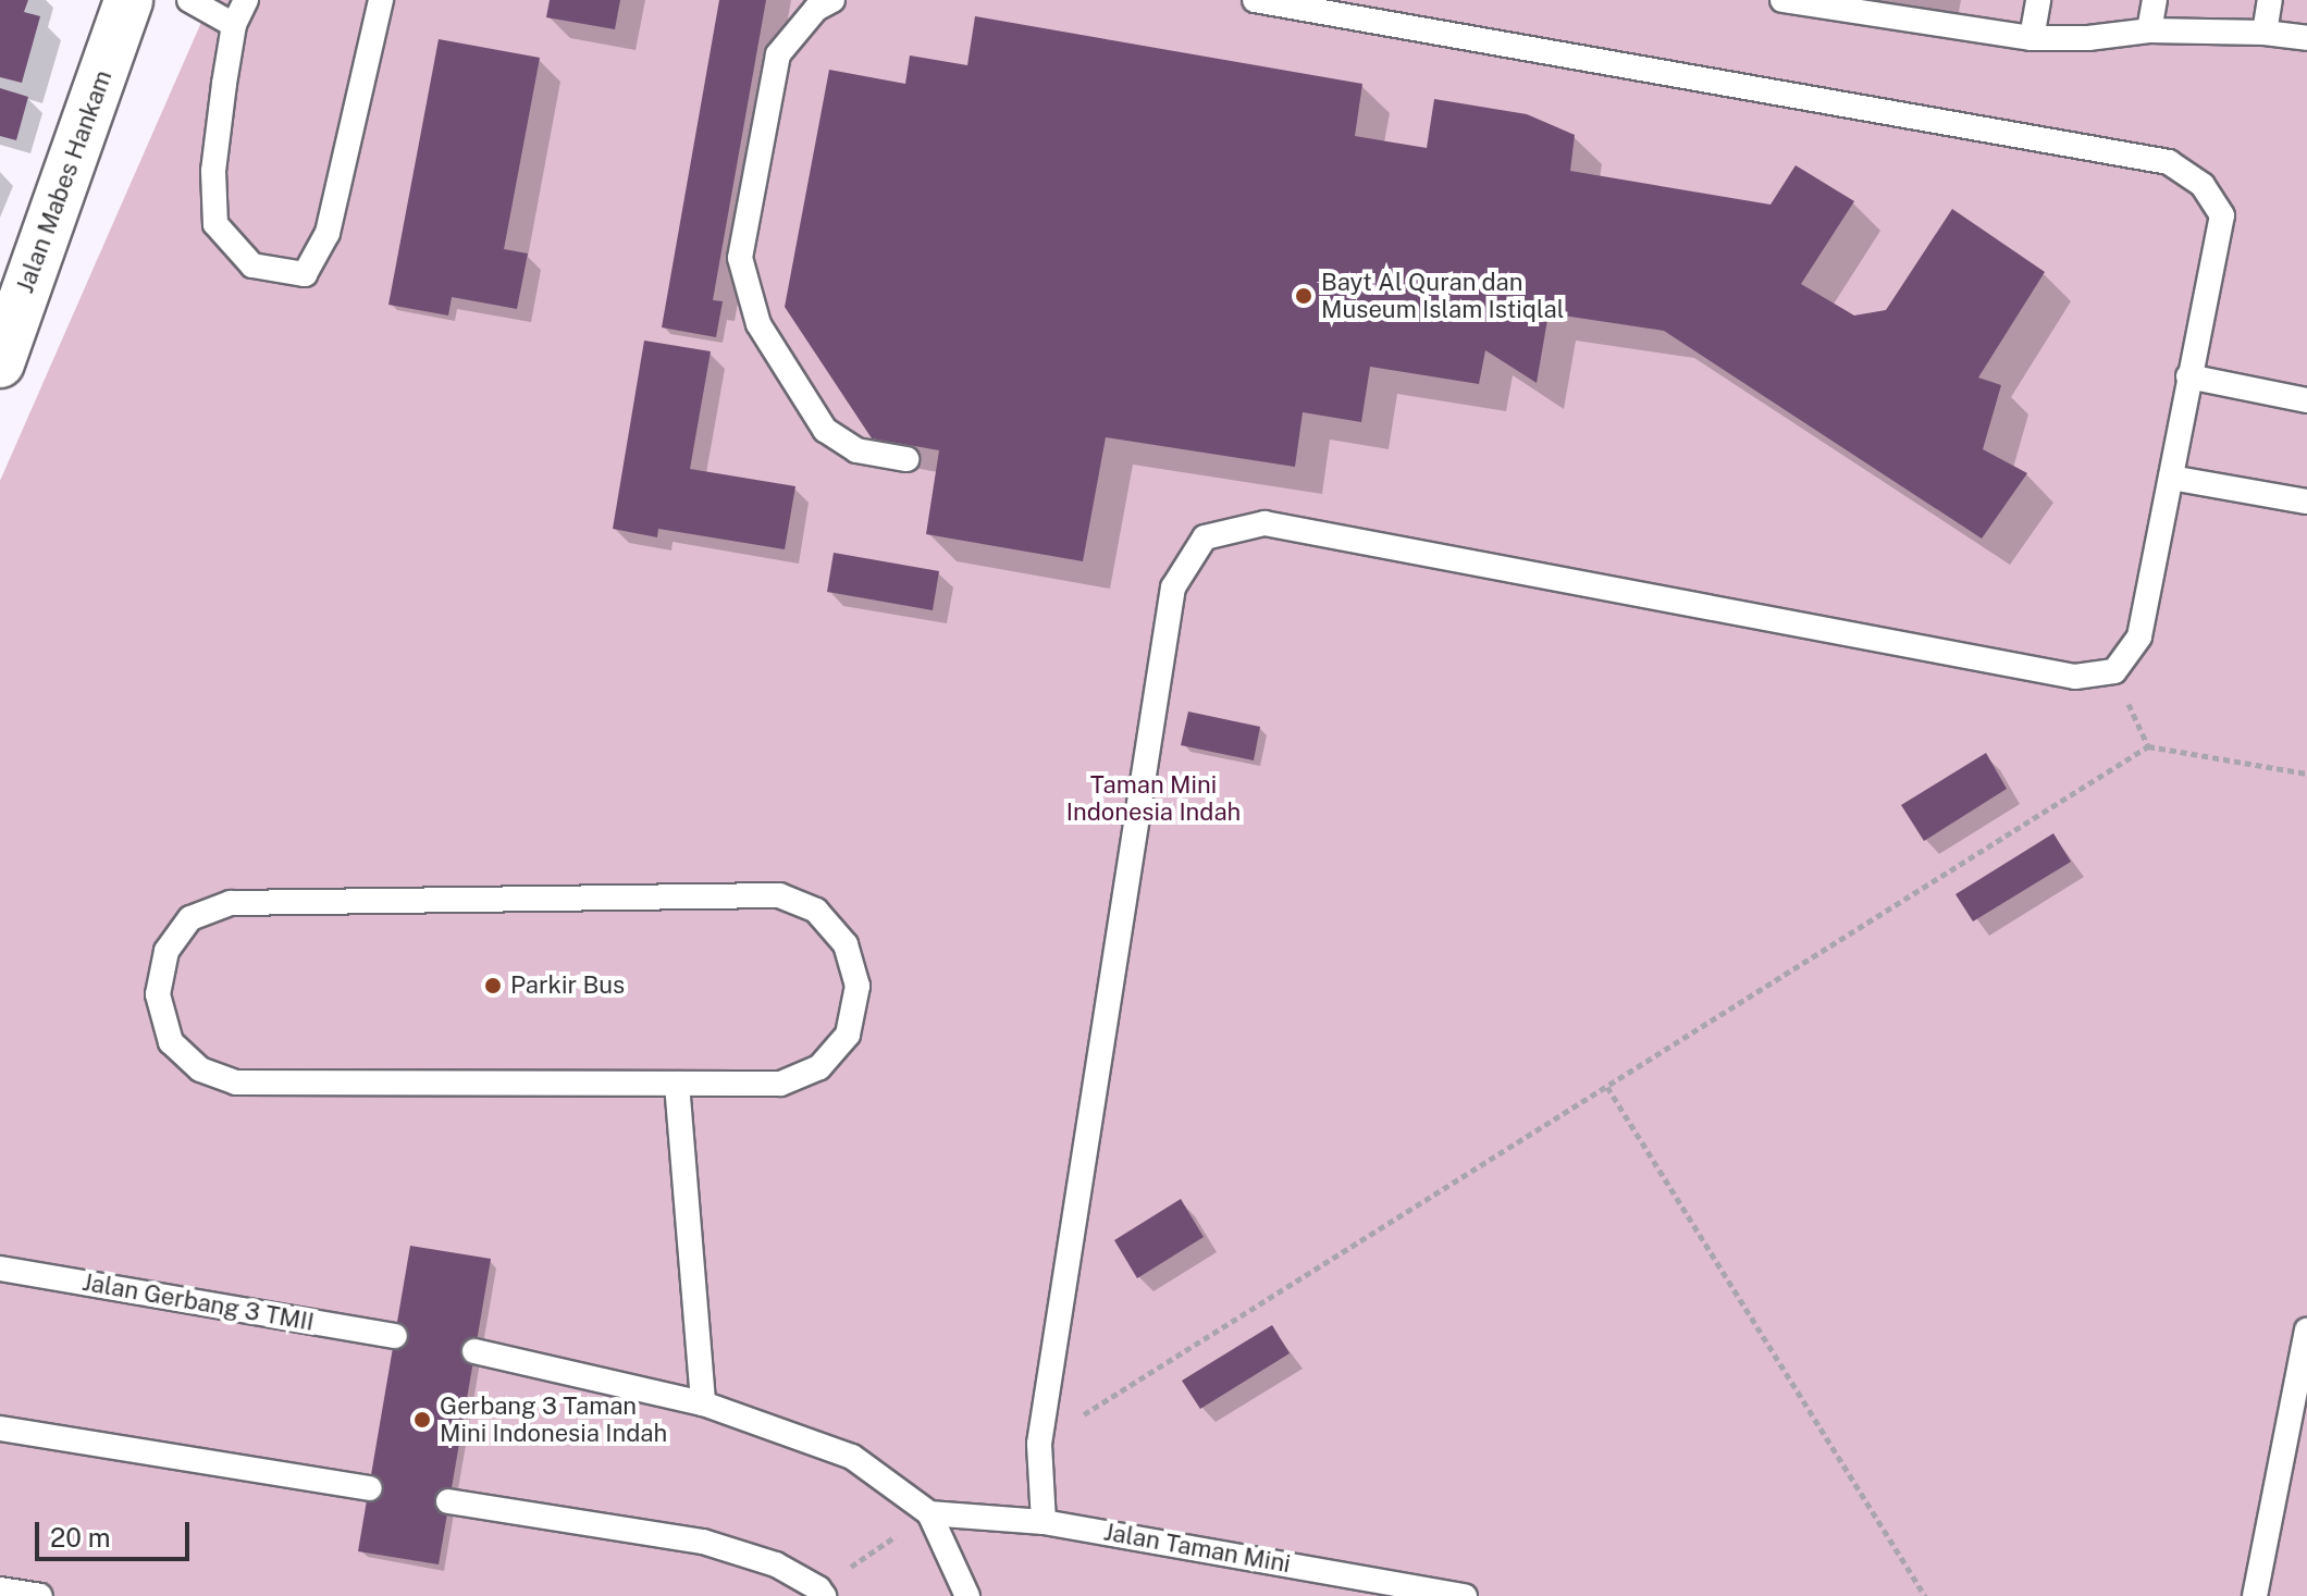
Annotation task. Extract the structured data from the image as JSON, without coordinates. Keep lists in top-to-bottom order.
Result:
{
  "streets": {
    "main road": ["Jalan Mabes Hankam"],
    "lane": ["Jalan Gerbang 3 TMII", "Jalan Taman Mini"]
  },
  "parks": ["Taman Mini Indonesia Indah"],
  "places": ["Bayt Al Quran dan Museum Islam Istiqlal", "Parkir Bus", "Gerbang 3 Taman Mini Indonesia Indah"],
  "scale_bar": "20 m"
}
